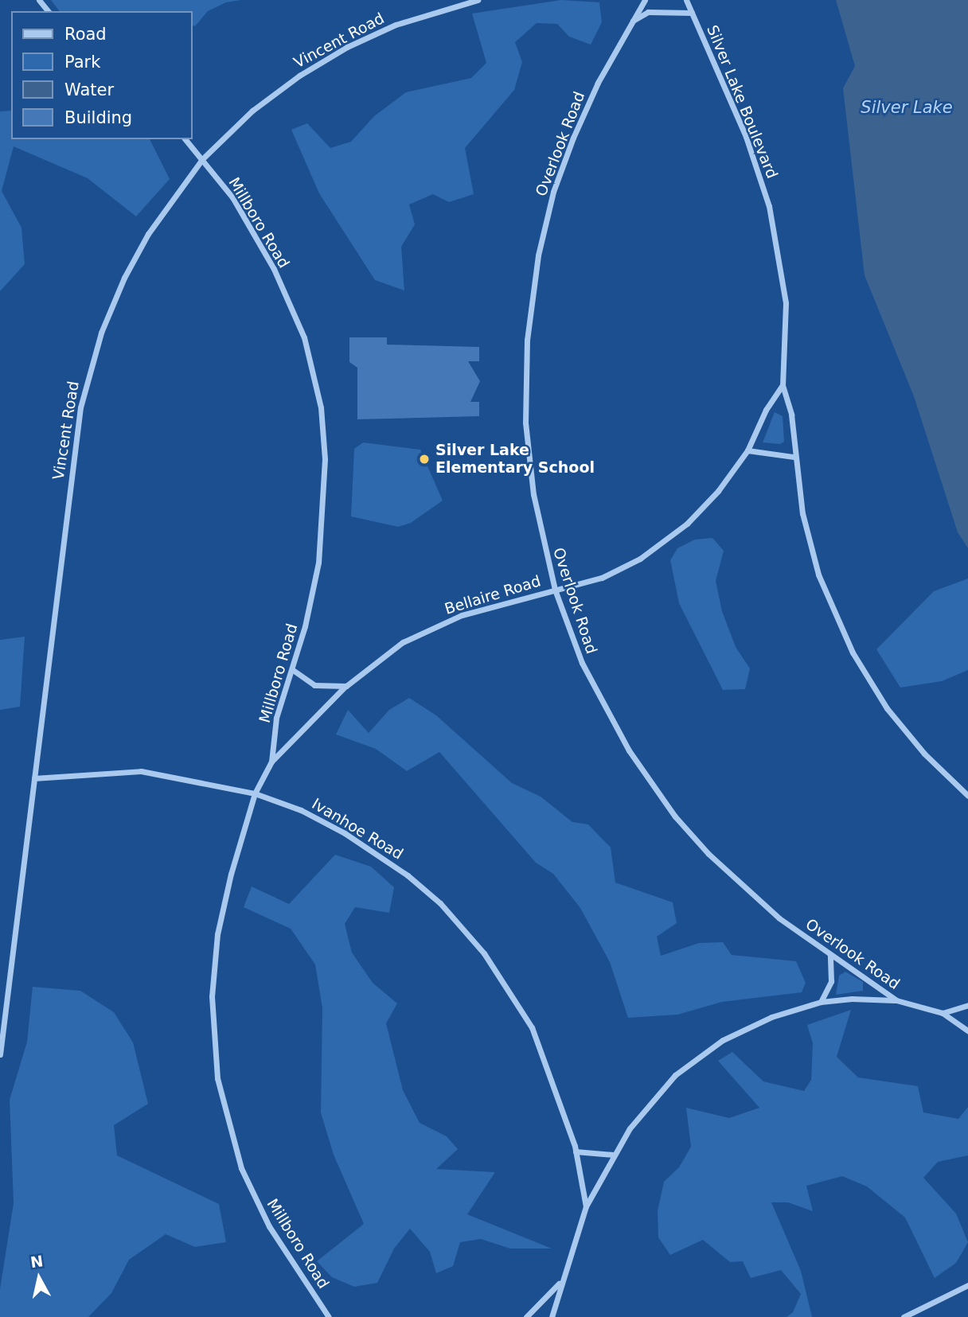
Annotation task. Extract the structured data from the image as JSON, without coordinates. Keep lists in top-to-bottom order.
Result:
{
  "streets": {
    "street": [
      "Vincent Road",
      "Silver Lake Boulevard",
      "Overlook Road",
      "Millboro Road",
      "Bellaire Road",
      "Ivanhoe Road"
    ]
  },
  "crossings": [
    ["Vincent Road", "Millboro Road"],
    ["Vincent Road", "Ivanhoe Road"],
    ["Silver Lake Boulevard", "Bellaire Road"],
    ["Overlook Road", "Bellaire Road"],
    ["Millboro Road", "Bellaire Road"],
    ["Millboro Road", "Ivanhoe Road"]
  ],
  "water": ["Silver Lake"],
  "places": ["Silver Lake Elementary School"],
  "legend": [
    "Road",
    "Park",
    "Water",
    "Building"
  ],
  "north": "top"
}
